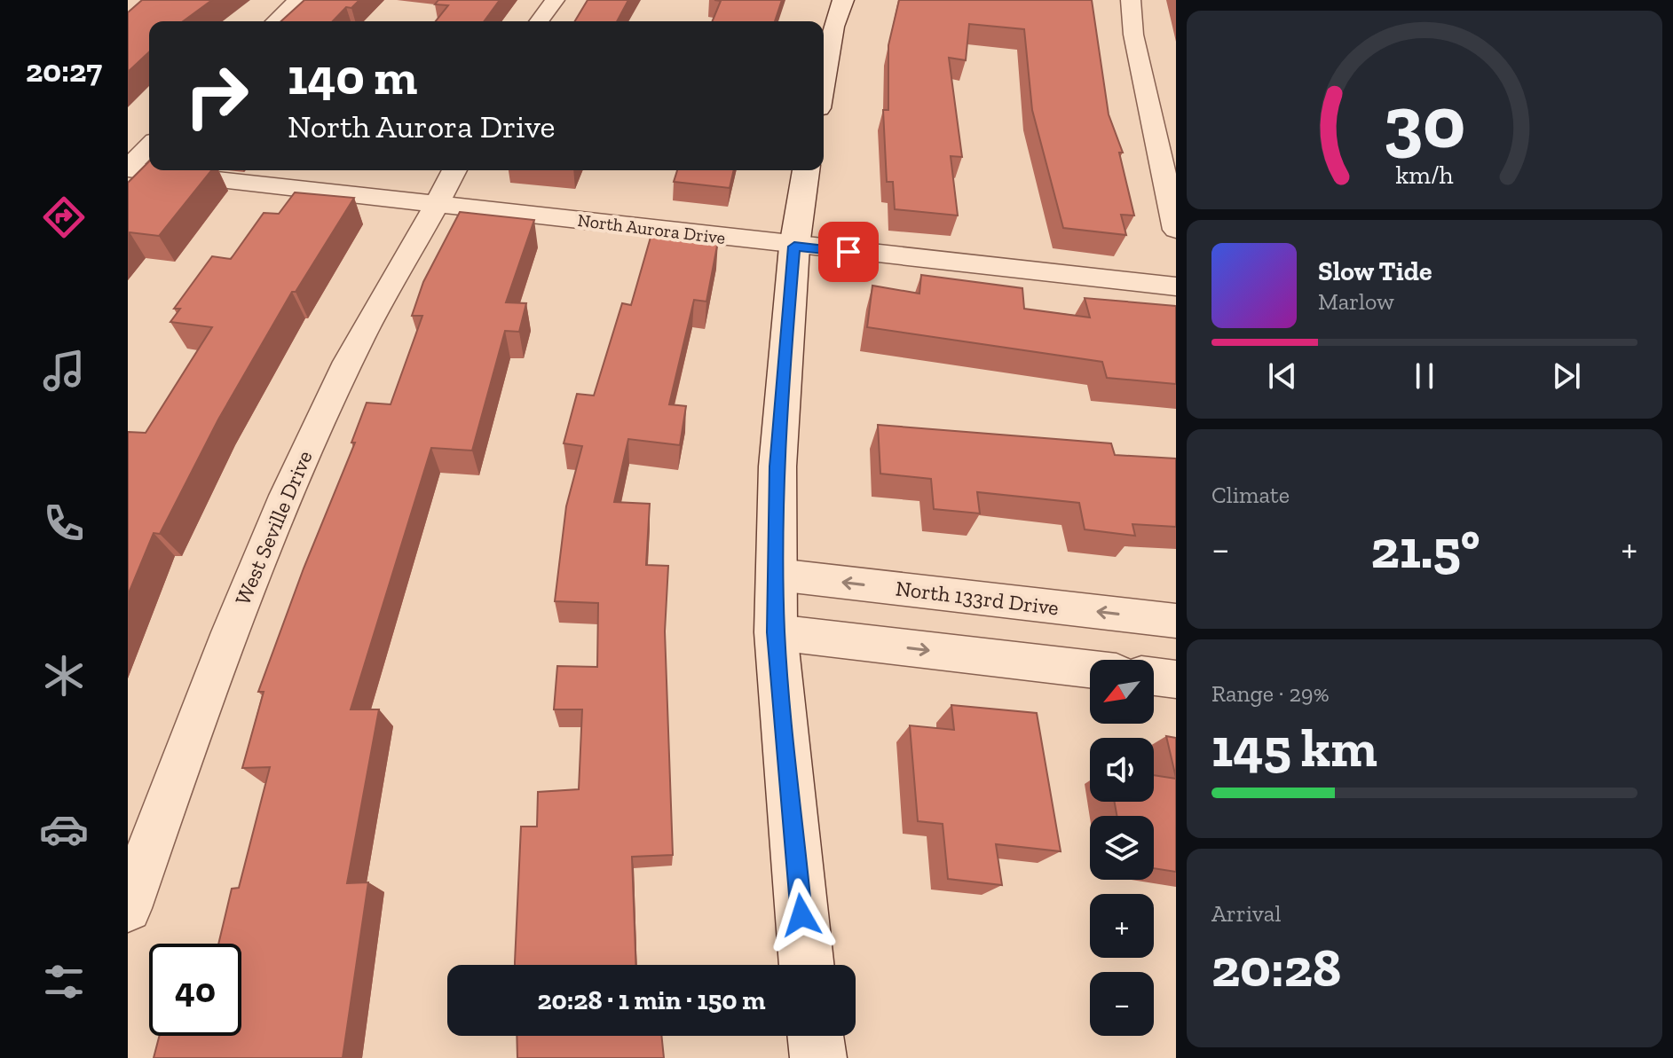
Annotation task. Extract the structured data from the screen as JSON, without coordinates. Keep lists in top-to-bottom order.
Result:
{
  "streets": {
    "street": ["North Aurora Drive", "West Seville Drive", "North 133rd Drive"]
  },
  "crossings": [
    ["North Aurora Drive", "West Seville Drive"]
  ],
  "north": "bottom left",
  "page": {
    "tabs": "20:27",
    "turn": ["140 m", "North Aurora Drive"],
    "song": ["Slow Tide", "Marlow"],
    "tile": [
      "Climate",
      ["Range · 29%", "145 km"],
      ["Arrival", "20:28"]
    ],
    "heat": ["−", "21.5°", "+"],
    "map_buttons": ["+", "−"],
    "limit": "40",
    "trip": "20:28 · 1 min · 150 m",
    "gauge": ["30", "km/h"]
  }
}
